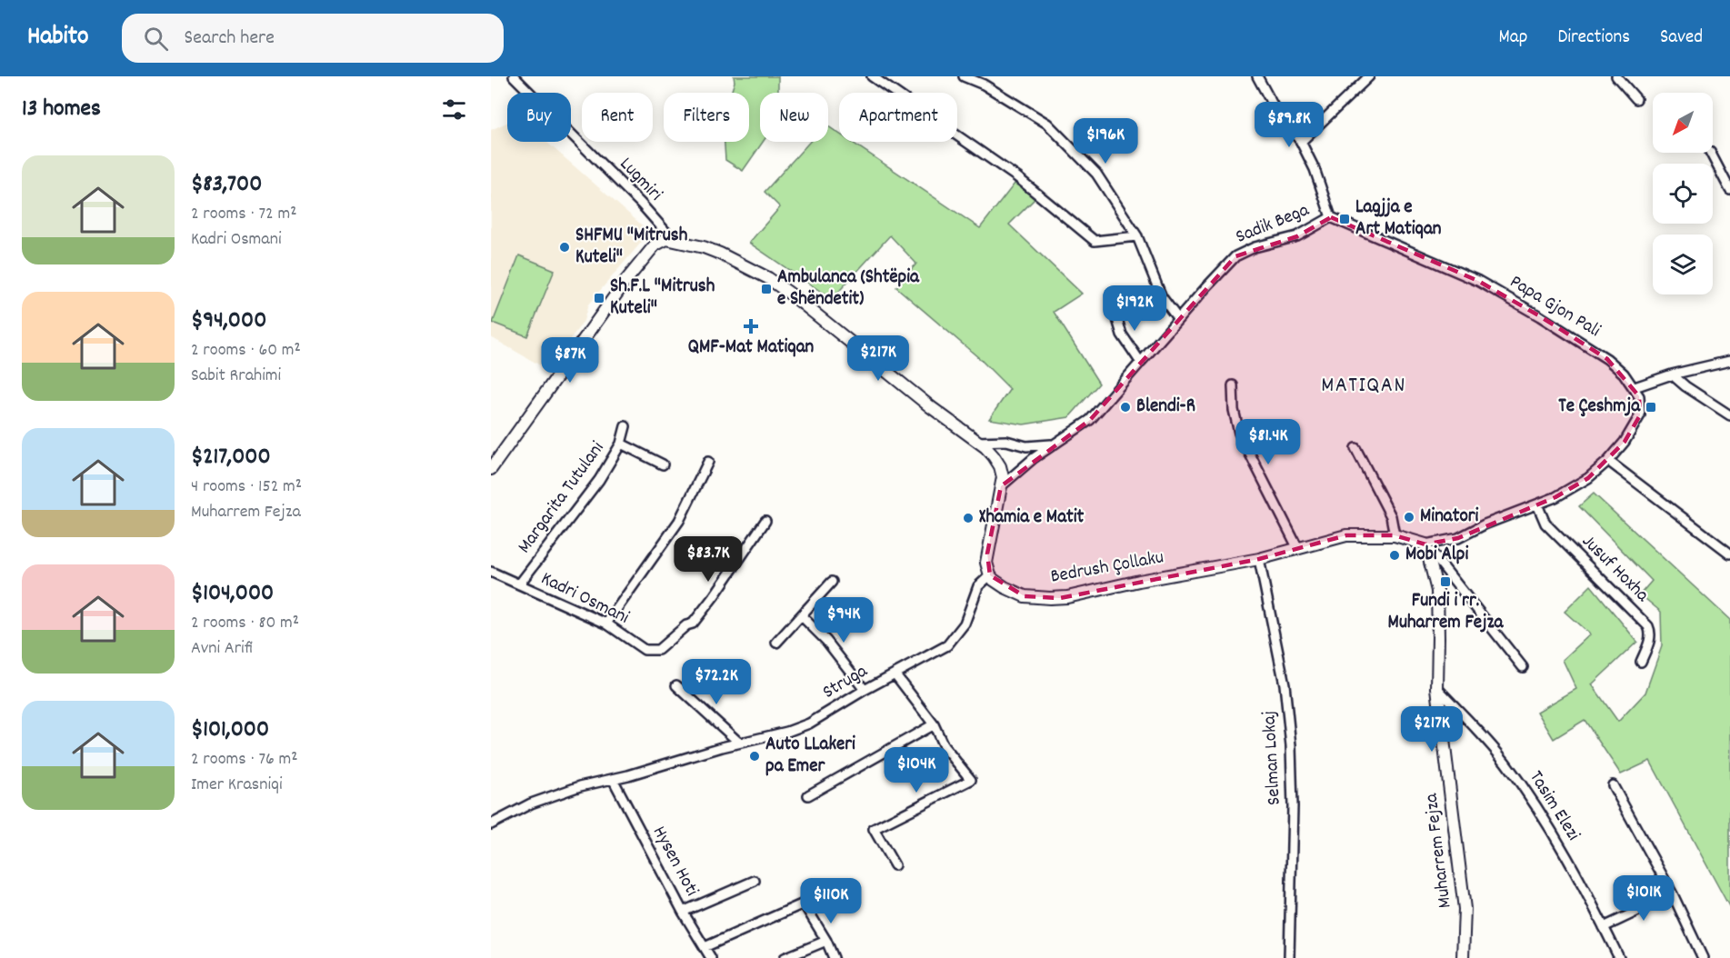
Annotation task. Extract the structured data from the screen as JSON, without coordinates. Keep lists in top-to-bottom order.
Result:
{
  "streets": {
    "street": [
      "Lugmiri",
      "Sadik Bega",
      "Papa Gjon Pali",
      "Margarita Tutulani",
      "Bedrush Çollaku",
      "Jusuf Hoxha",
      "Kadri Osmani",
      "Struga",
      "Selman Lokaj",
      "Tasim Elezi",
      "Muharrem Fejza",
      "Hysen Hoti"
    ]
  },
  "crossings": [
    ["Sadik Bega", "Papa Gjon Pali"],
    ["Margarita Tutulani", "Kadri Osmani"],
    ["Bedrush Çollaku", "Struga"],
    ["Bedrush Çollaku", "Selman Lokaj"],
    ["Bedrush Çollaku", "Muharrem Fejza"],
    ["Struga", "Hysen Hoti"],
    ["Tasim Elezi", "Muharrem Fejza"]
  ],
  "districts": ["MATIQAN"],
  "places": {
    "transit": [
      "Lagjja e Art Matiqan",
      "Ambulanca (Shtëpia e Shëndetit)",
      "Sh.F.L \"Mitrush Kuteli\"",
      "Te Çeshmja",
      "Fundi i rr. Muharrem Fejza"
    ],
    "other": [
      "SHFMU \"Mitrush Kuteli\"",
      "Blendi-R",
      "Minatori",
      "Xhamia e Matit",
      "Mobi Alpi",
      "Auto LLakeri pa Emer"
    ],
    "health": ["QMF-Mat Matiqan"]
  },
  "north": "bottom left",
  "page": {
    "header": "Habito",
    "search": "Search here",
    "nav": ["Map", "Directions", "Saved"],
    "heading": "13 homes",
    "chip": [
      "Buy",
      "Rent",
      "Filters",
      "New",
      "Apartment"
    ],
    "price": [
      "$89.8K",
      "$196K",
      "$192K",
      "$217K",
      "$87K",
      "$81.4K",
      "$83.7K",
      "$94K",
      "$72.2K",
      "$217K",
      "$104K",
      "$101K",
      "$110K"
    ],
    "list": [
      {
        "name": "$83,700",
        "note": "2 rooms · 72 m² · Kadri Osmani"
      },
      {
        "name": "$94,000",
        "note": "2 rooms · 60 m² · Sabit Rrahimi"
      },
      {
        "name": "$217,000",
        "note": "4 rooms · 152 m² · Muharrem Fejza"
      },
      {
        "name": "$104,000",
        "note": "2 rooms · 80 m² · Avni Arifi"
      },
      {
        "name": "$101,000",
        "note": "2 rooms · 76 m² · Imer Krasniqi"
      }
    ]
  }
}
